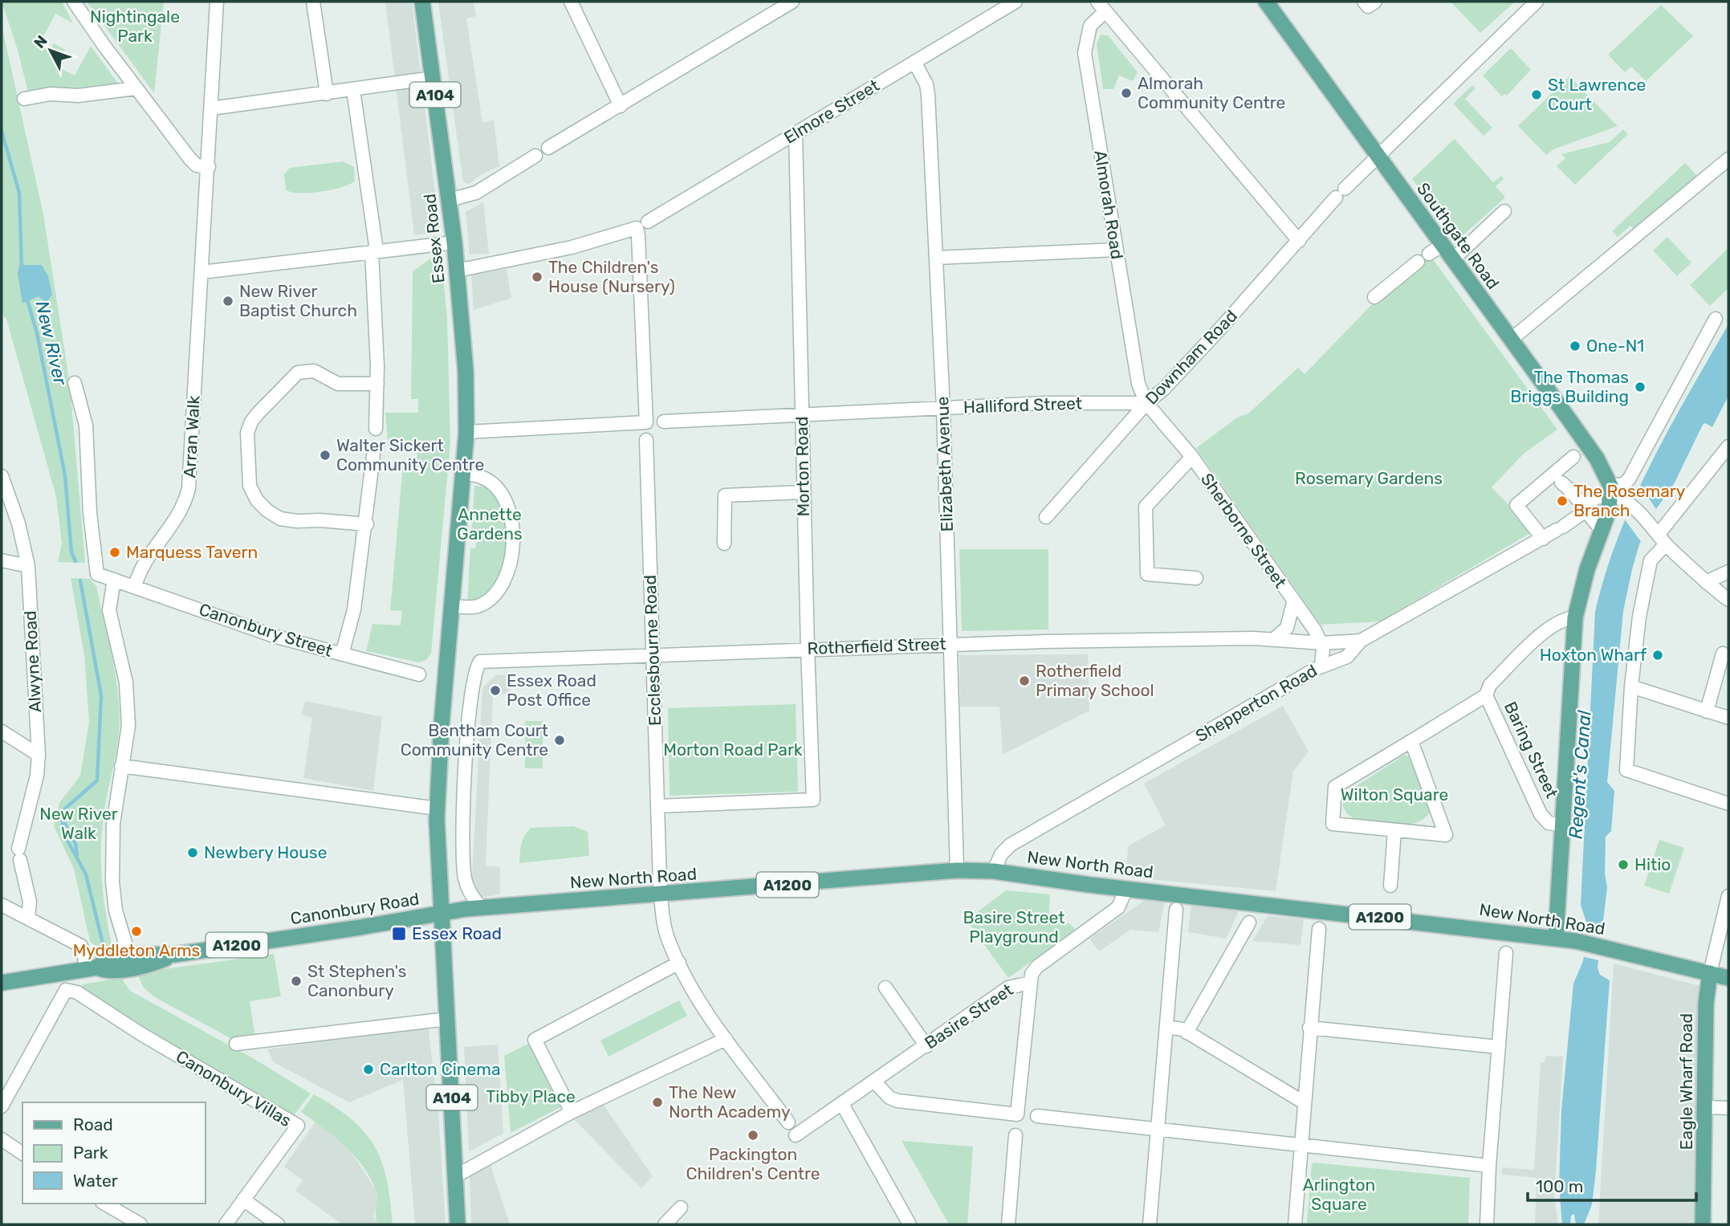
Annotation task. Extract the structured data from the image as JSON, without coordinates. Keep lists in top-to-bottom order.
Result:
{
  "streets": {
    "main road": [
      "A104",
      "Southgate Road",
      "Essex Road",
      "Baring Street",
      "New North Road",
      "A1200",
      "Canonbury Road",
      "Eagle Wharf Road"
    ],
    "street": [
      "Elmore Street",
      "Almorah Road",
      "Downham Road",
      "Halliford Street",
      "Arran Walk",
      "Elizabeth Avenue",
      "Morton Road",
      "Sherborne Street",
      "Canonbury Street",
      "Rotherfield Street",
      "Ecclesbourne Road",
      "Alwyne Road",
      "Shepperton Road",
      "Basire Street",
      "Canonbury Villas"
    ]
  },
  "crossings": [
    ["Elmore Street", "Essex Road"],
    ["Elmore Street", "Elizabeth Avenue"],
    ["Elmore Street", "Morton Road"],
    ["Almorah Road", "Downham Road"],
    ["Almorah Road", "Halliford Street"],
    ["Almorah Road", "Sherborne Street"],
    ["Southgate Road", "Downham Road"],
    ["Southgate Road", "Shepperton Road"],
    ["Southgate Road", "Baring Street"],
    ["Essex Road", "New North Road"],
    ["Essex Road", "Canonbury Road"],
    ["Downham Road", "Halliford Street"],
    ["Downham Road", "Sherborne Street"],
    ["Halliford Street", "Elizabeth Avenue"],
    ["Halliford Street", "Morton Road"],
    ["Halliford Street", "Sherborne Street"],
    ["Arran Walk", "Canonbury Street"],
    ["Elizabeth Avenue", "Rotherfield Street"],
    ["Elizabeth Avenue", "New North Road"],
    ["Morton Road", "Rotherfield Street"],
    ["Morton Road", "Ecclesbourne Road"],
    ["Sherborne Street", "Rotherfield Street"],
    ["Rotherfield Street", "Ecclesbourne Road"],
    ["Rotherfield Street", "Shepperton Road"],
    ["Rotherfield Street", "New North Road"],
    ["Ecclesbourne Road", "New North Road"],
    ["Shepperton Road", "Baring Street"],
    ["Shepperton Road", "New North Road"],
    ["Baring Street", "New North Road"],
    ["New North Road", "Canonbury Road"],
    ["New North Road", "Basire Street"],
    ["New North Road", "Eagle Wharf Road"]
  ],
  "water": ["New River", "Regent's Canal"],
  "parks": [
    "Nightingale Park",
    "Rosemary Gardens",
    "Annette Gardens",
    "Morton Road Park",
    "Wilton Square",
    "New River Walk",
    "Basire Street Playground",
    "Tibby Place",
    "Arlington Square"
  ],
  "places": {
    "other": [
      "Almorah Community Centre",
      "St Lawrence Court",
      "The Children's House (Nursery)",
      "New River Baptist Church",
      "One-N1",
      "The Thomas Briggs Building",
      "Walter Sickert Community Centre",
      "The Rosemary Branch",
      "Marquess Tavern",
      "Hoxton Wharf",
      "Rotherfield Primary School",
      "Essex Road Post Office",
      "Bentham Court Community Centre",
      "Newbery House",
      "Hitio",
      "Myddleton Arms",
      "St Stephen's Canonbury",
      "Carlton Cinema",
      "The New North Academy",
      "Packington Children's Centre"
    ],
    "transit": ["Essex Road"]
  },
  "legend": ["Road", "Park", "Water"],
  "scale_bar": "100 m",
  "north": "top left"
}
